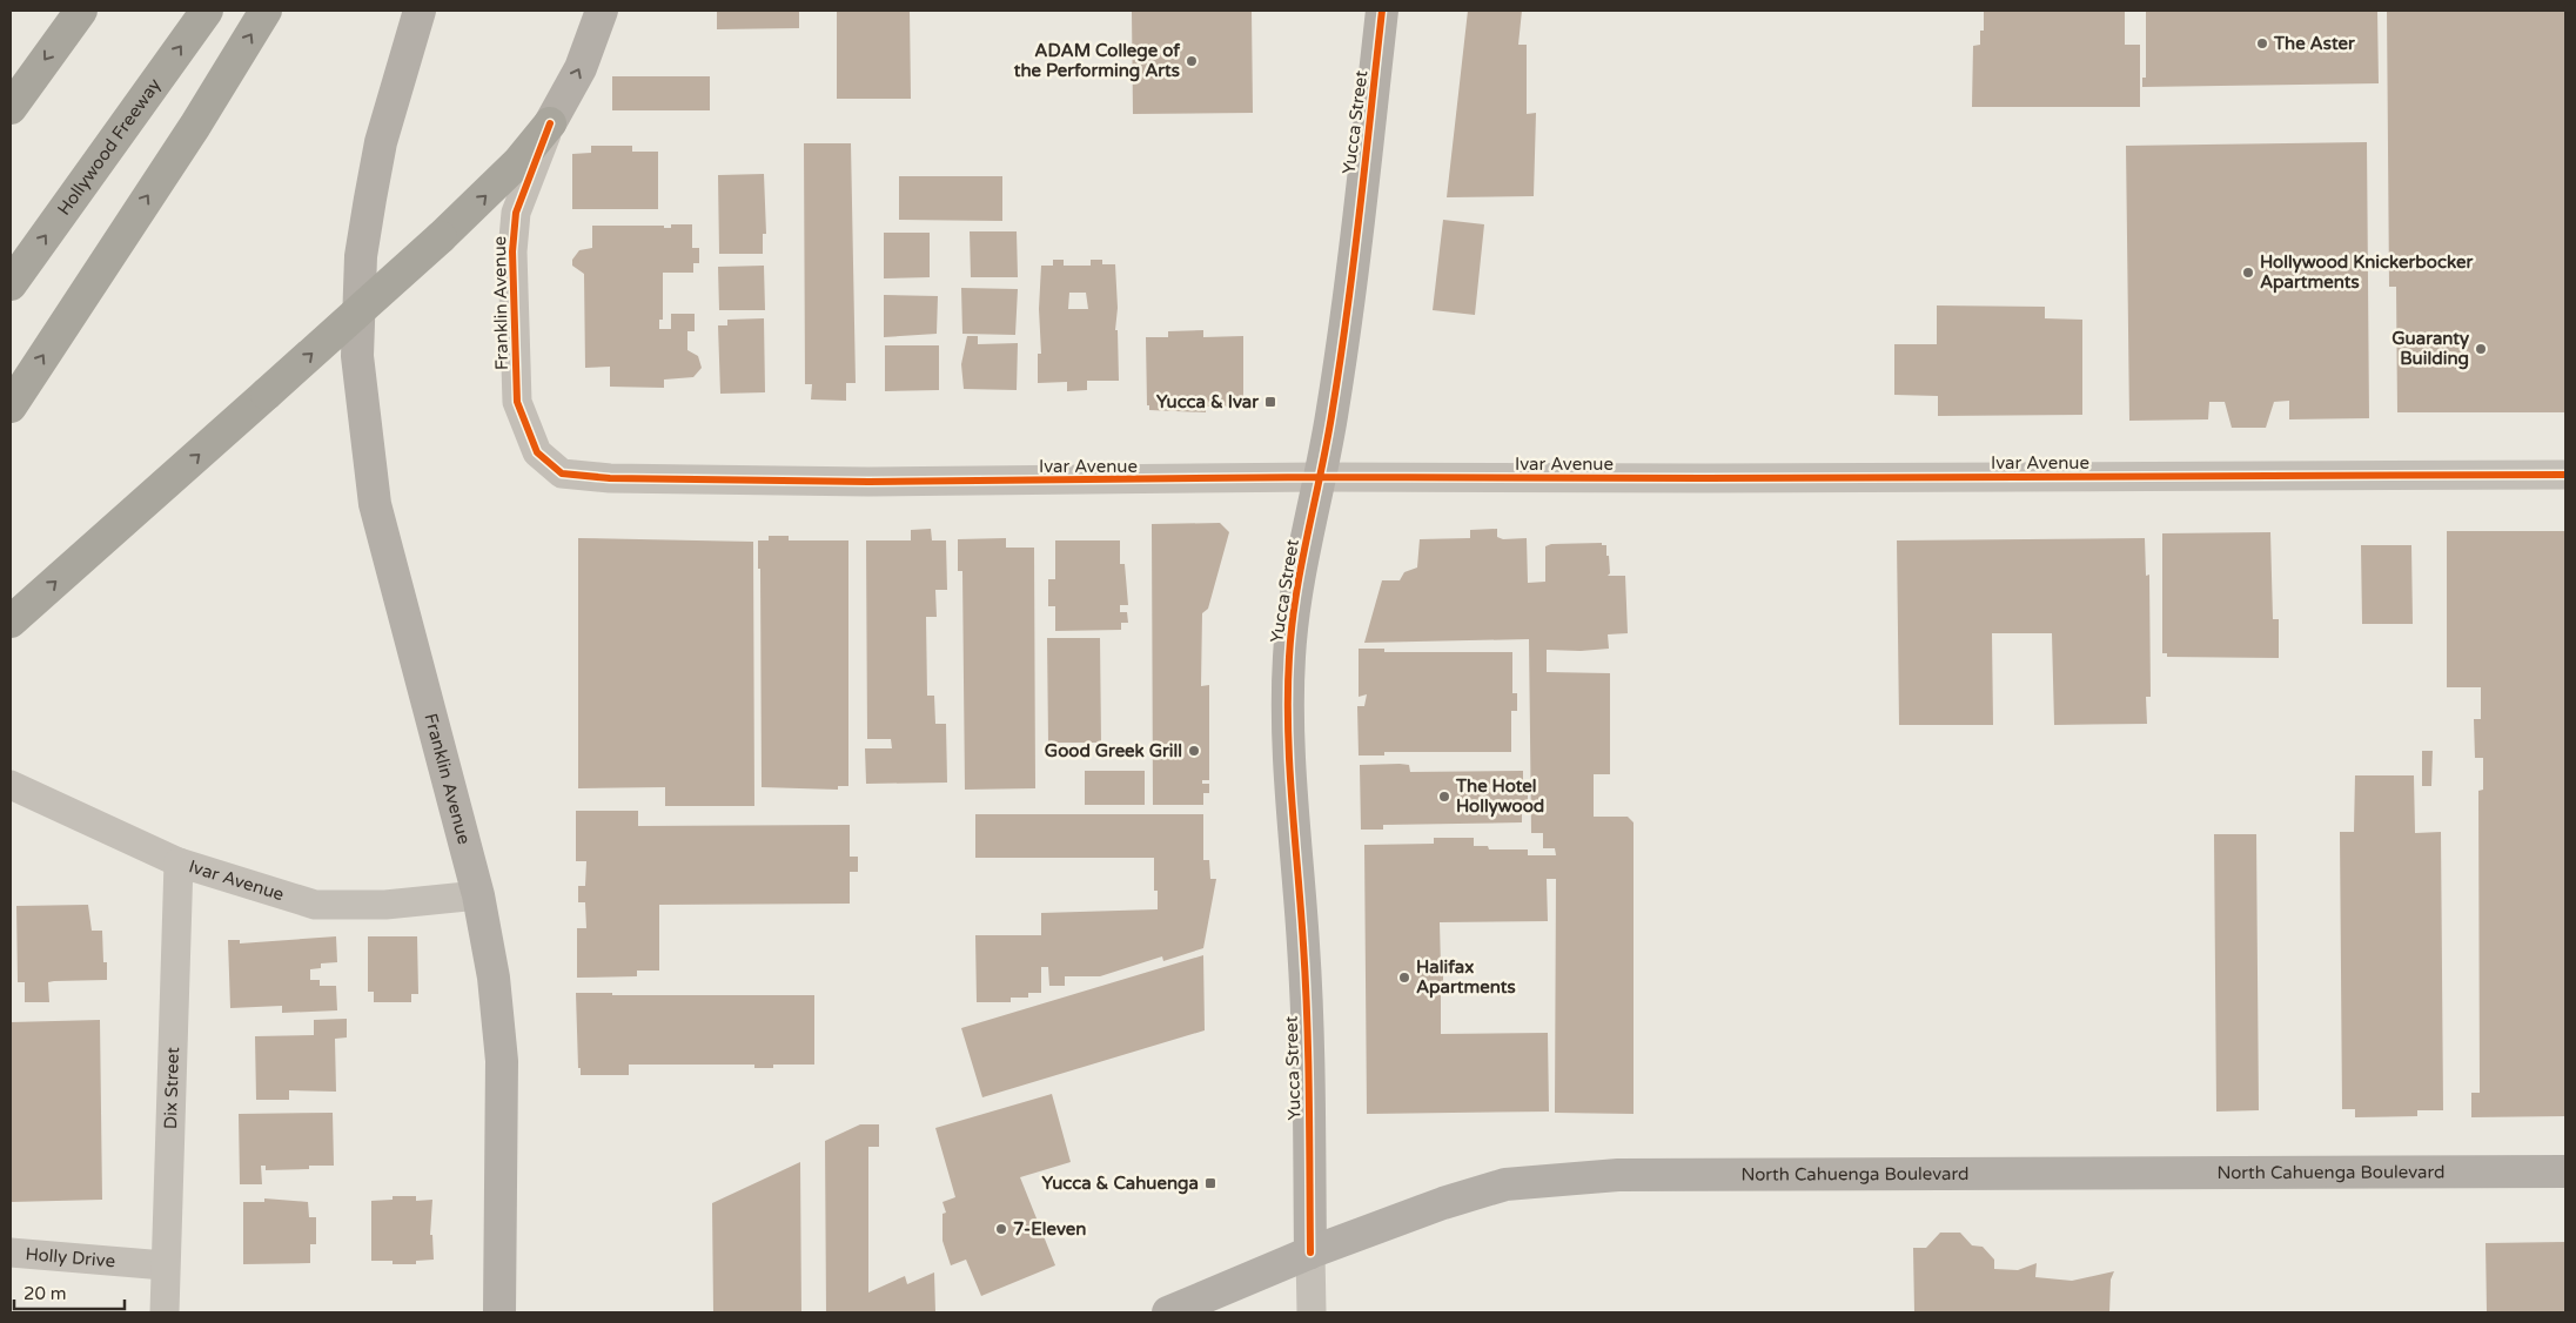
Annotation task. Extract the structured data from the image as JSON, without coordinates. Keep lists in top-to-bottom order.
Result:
{
  "streets": {
    "highway": ["Hollywood Freeway"],
    "main road": ["Yucca Street", "Franklin Avenue", "North Cahuenga Boulevard"],
    "street": ["Ivar Avenue", "Dix Street", "Holly Drive"]
  },
  "crossings": [
    ["Yucca Street", "Ivar Avenue"],
    ["Yucca Street", "North Cahuenga Boulevard"],
    ["Franklin Avenue", "Ivar Avenue"],
    ["Ivar Avenue", "Dix Street"],
    ["Dix Street", "Holly Drive"]
  ],
  "places": {
    "other": [
      "The Aster",
      "ADAM College of the Performing Arts",
      "Hollywood Knickerbocker Apartments",
      "Guaranty Building",
      "Good Greek Grill",
      "The Hotel Hollywood",
      "Halifax Apartments",
      "7-Eleven"
    ],
    "transit": ["Yucca & Ivar", "Yucca & Cahuenga"]
  },
  "scale_bar": "20 m"
}
